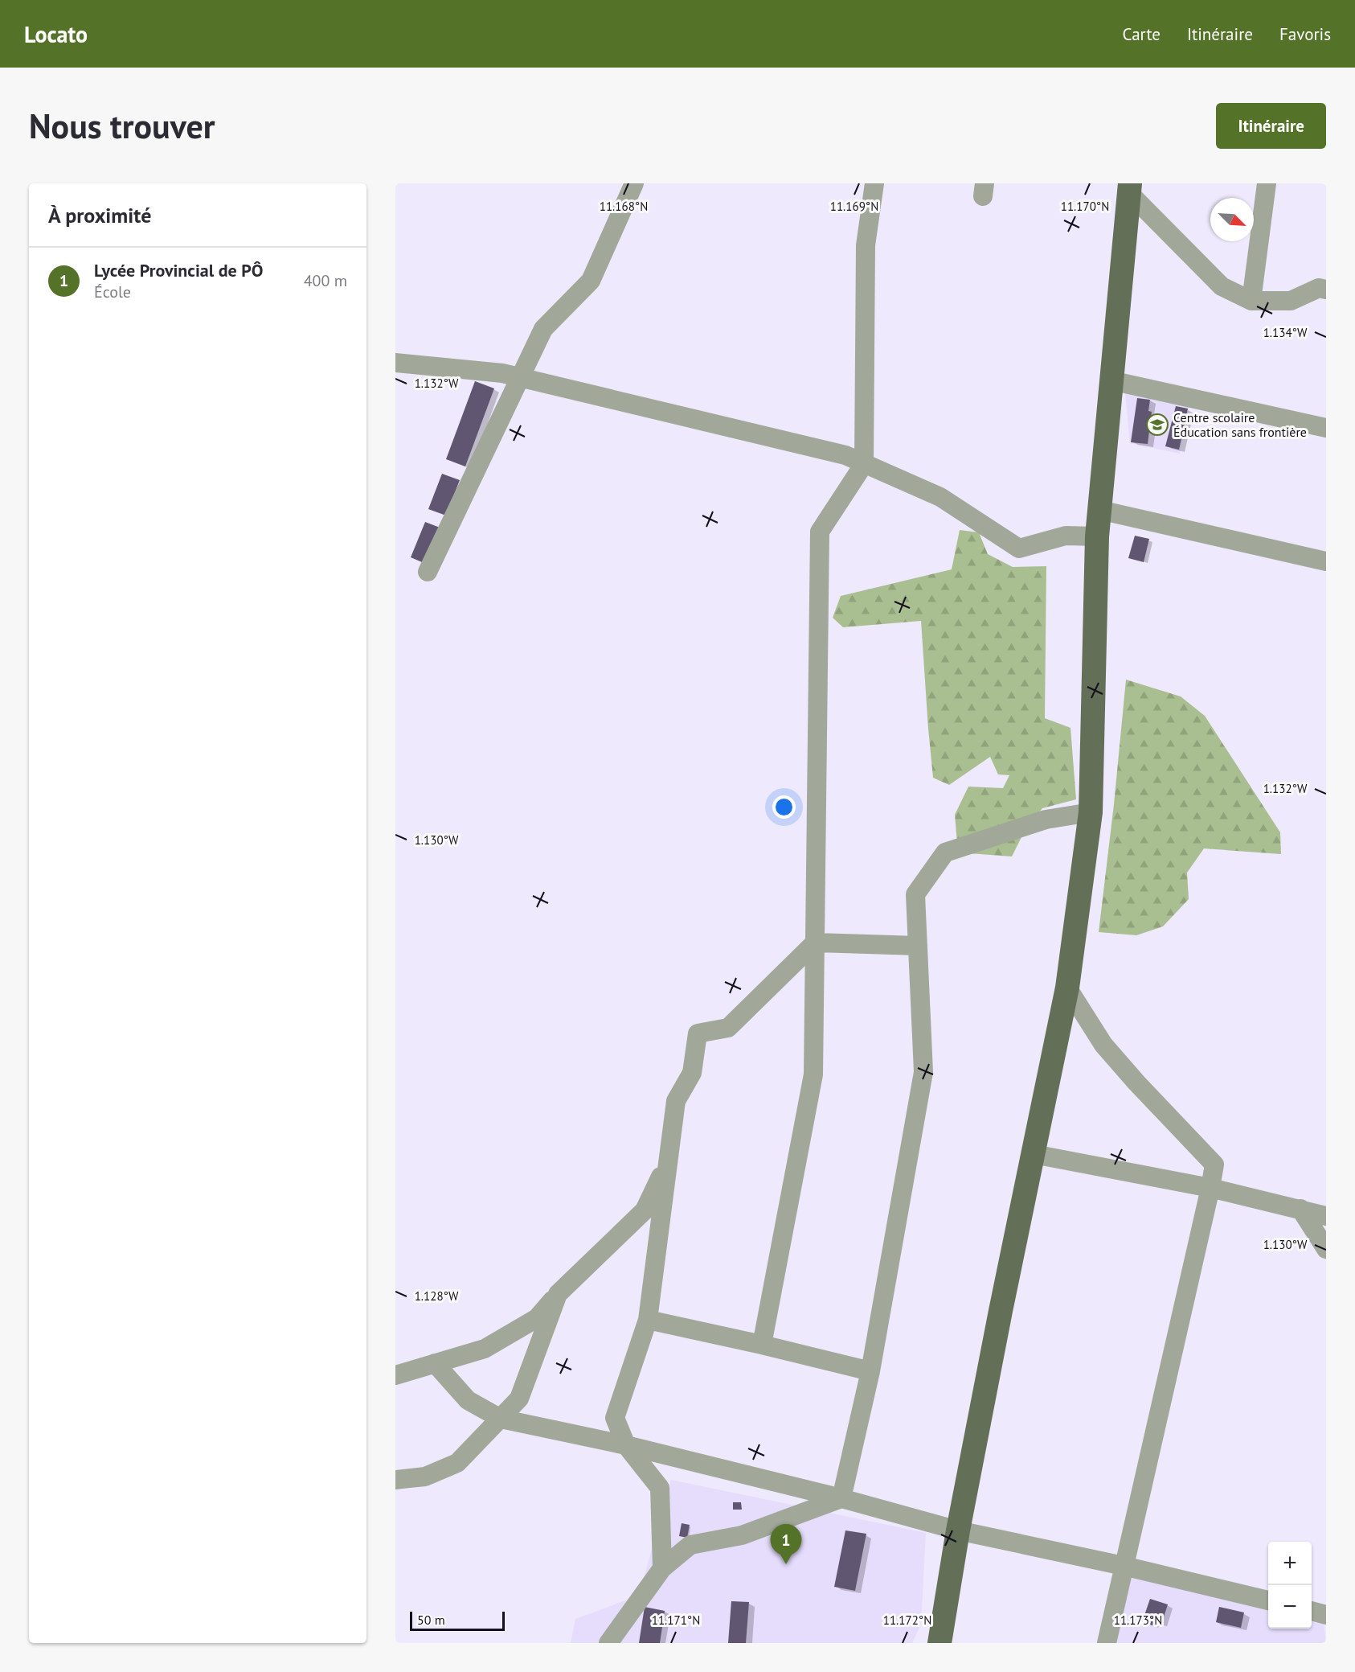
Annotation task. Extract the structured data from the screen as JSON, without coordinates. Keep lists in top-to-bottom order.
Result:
{
  "places": {
    "school or university": ["Centre scolaire Éducation sans frontière"]
  },
  "scale_bar": "50 m",
  "north": "bottom right",
  "page": {
    "header": "Locato",
    "nav": ["Carte", "Itinéraire", "Favoris"],
    "buttons": "Itinéraire",
    "title": "Nous trouver",
    "heading": "À proximité",
    "list": [
      {
        "mark": "1",
        "name": "Lycée Provincial de PÔ",
        "note": "École",
        "value": "400 m"
      }
    ],
    "pins": "1",
    "map_buttons": ["+", "−"],
    "scale": "50 m"
  },
  "coordinates": [
    "11.168°N",
    "11.169°N",
    "11.170°N",
    "1.134°W",
    "1.132°W",
    "1.130°W",
    "1.128°W",
    "11.171°N",
    "11.172°N",
    "11.173°N"
  ]
}
